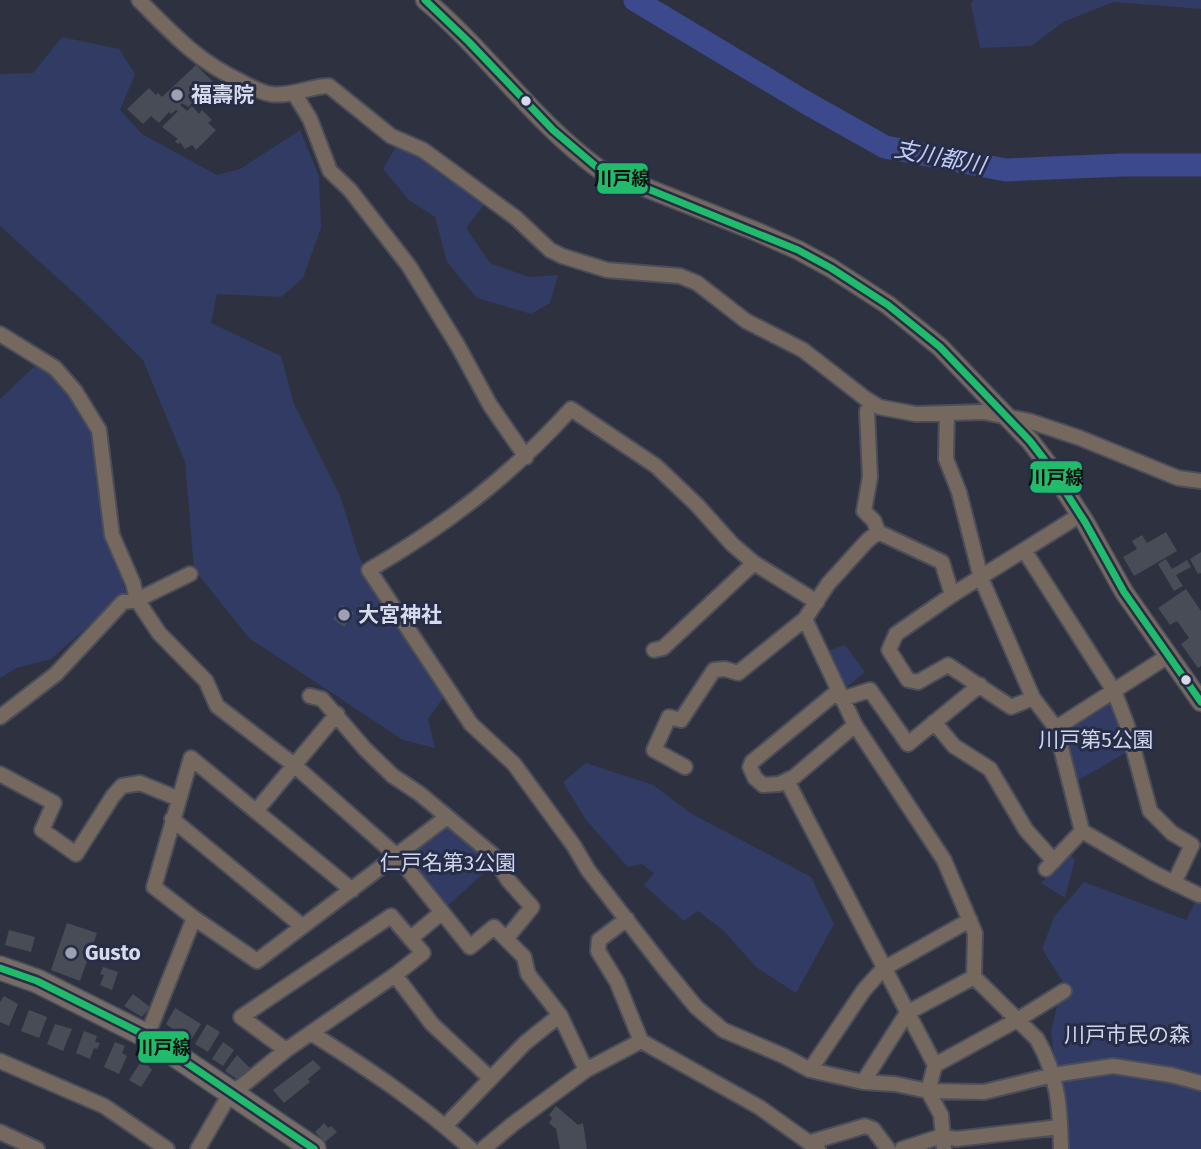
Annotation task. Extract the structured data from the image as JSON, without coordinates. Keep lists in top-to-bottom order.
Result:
{
  "water": ["支川都川"],
  "parks": ["川戸第5公園", "仁戸名第3公園", "川戸市民の森"],
  "places": ["福壽院", "大宮神社", "Gusto"],
  "lines": ["transit line 川戸線"]
}
